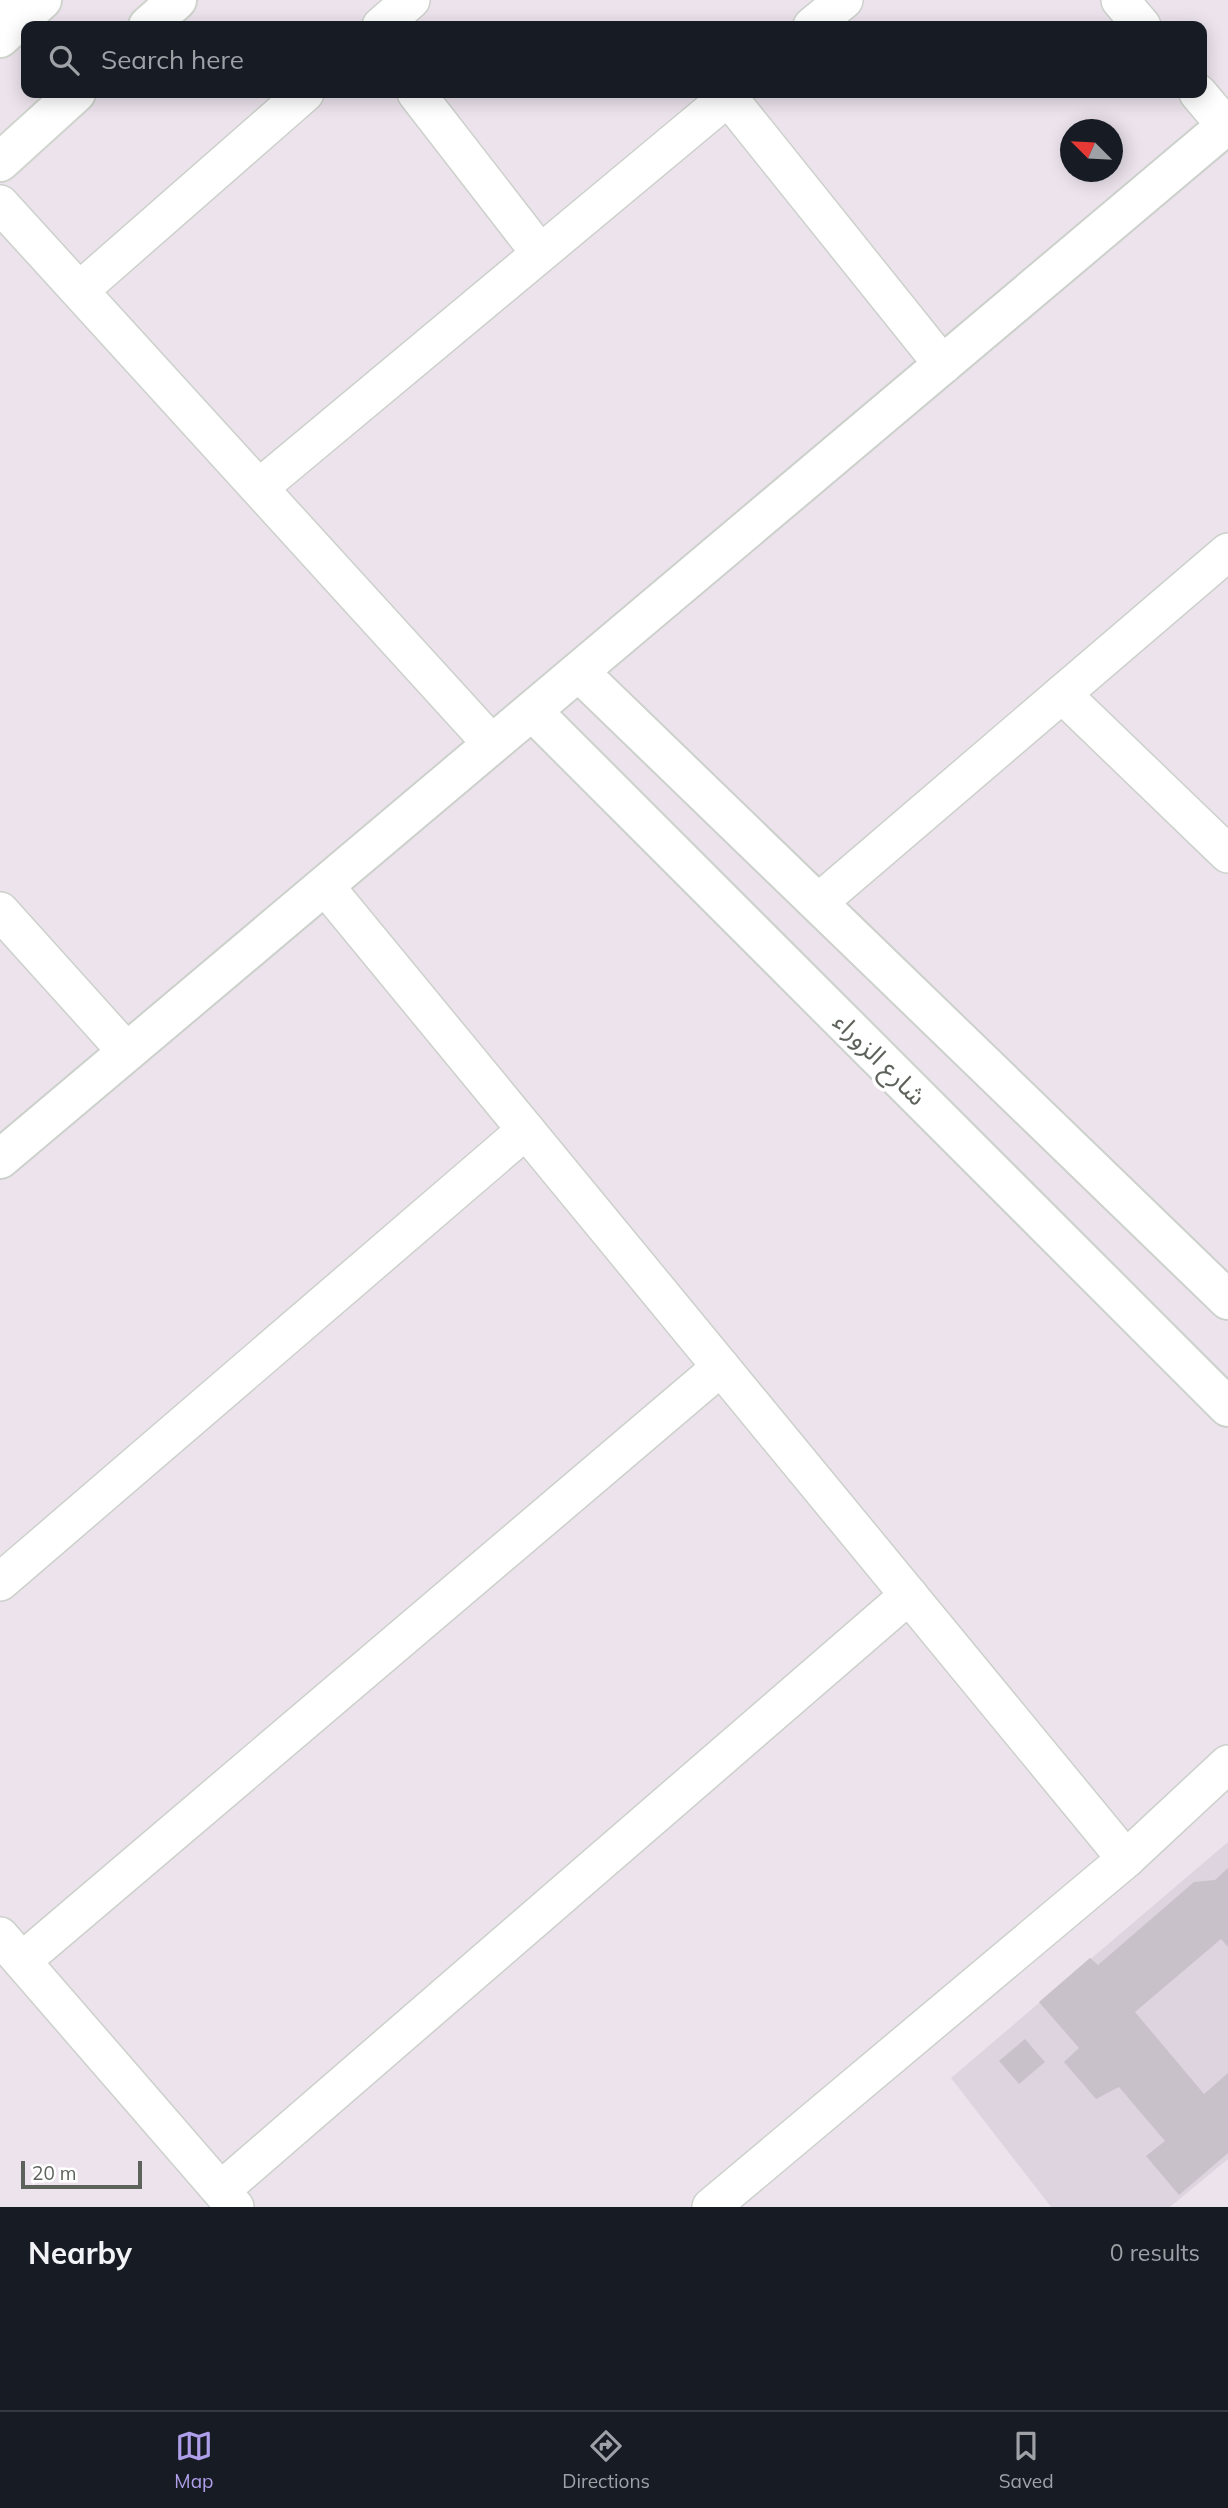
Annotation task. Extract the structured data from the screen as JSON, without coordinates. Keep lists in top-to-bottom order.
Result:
{
  "streets": {
    "street": ["شارع الزوراء"]
  },
  "scale_bar": "20 m",
  "north": "top left",
  "page": {
    "search": "Search here",
    "scale": "20 m",
    "heading": ["Nearby", "0 results"],
    "nav": ["Map", "Directions", "Saved"]
  }
}
